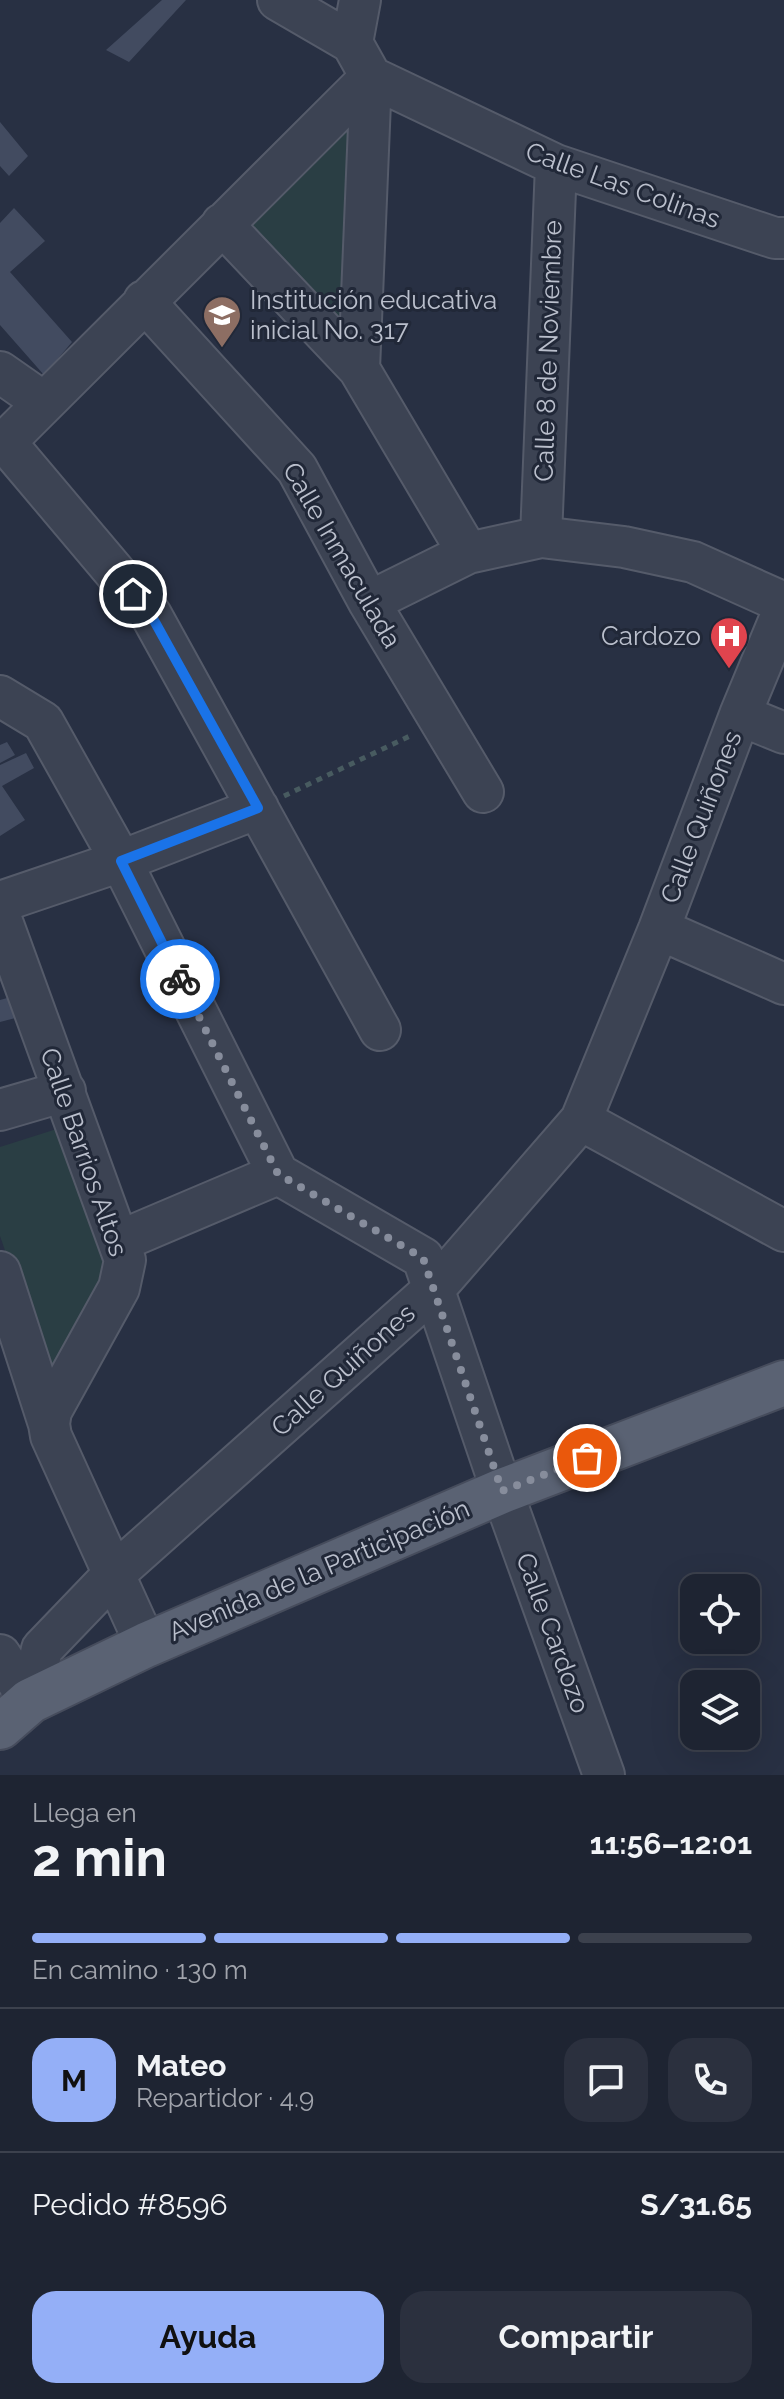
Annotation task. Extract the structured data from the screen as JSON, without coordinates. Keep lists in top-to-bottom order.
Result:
{
  "streets": {
    "main road": ["Avenida de la Participación"],
    "street": [
      "Calle Las Colinas",
      "Calle 8 de Noviembre",
      "Calle Inmaculada",
      "Calle Quiñones",
      "Calle Barrios Altos",
      "Calle Cardozo"
    ]
  },
  "crossings": [
    ["Calle Las Colinas", "Calle 8 de Noviembre"],
    ["Calle Quiñones", "Avenida de la Participación"],
    ["Calle Quiñones", "Calle Cardozo"],
    ["Avenida de la Participación", "Calle Cardozo"]
  ],
  "places": {
    "school or university": ["Institución educativa inicial No. 317"],
    "hospital": ["Cardozo"]
  },
  "page": {
    "heading": ["2 min", "Llega en", "11:56–12:01"],
    "panel": [
      "Mateo",
      "Repartidor · 4.9",
      "Pedido #8596",
      "S/31.65"
    ],
    "bar": "En camino · 130 m",
    "round": "M",
    "buttons": ["Ayuda", "Compartir"]
  }
}
